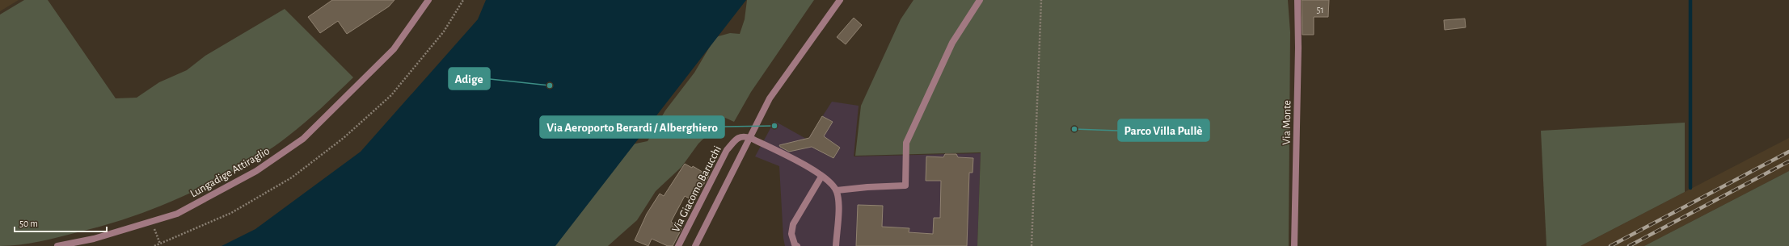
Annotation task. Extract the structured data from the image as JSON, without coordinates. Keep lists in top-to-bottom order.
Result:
{
  "streets": {
    "street": ["Via Monte", "Lungadige Attiraglio", "Via Giacomo Barucchi"]
  },
  "places": ["Adige", "Via Aeroporto Berardi / Alberghiero", "Parco Villa Pullè"],
  "house_numbers": ["51"],
  "scale_bar": "50 m"
}
